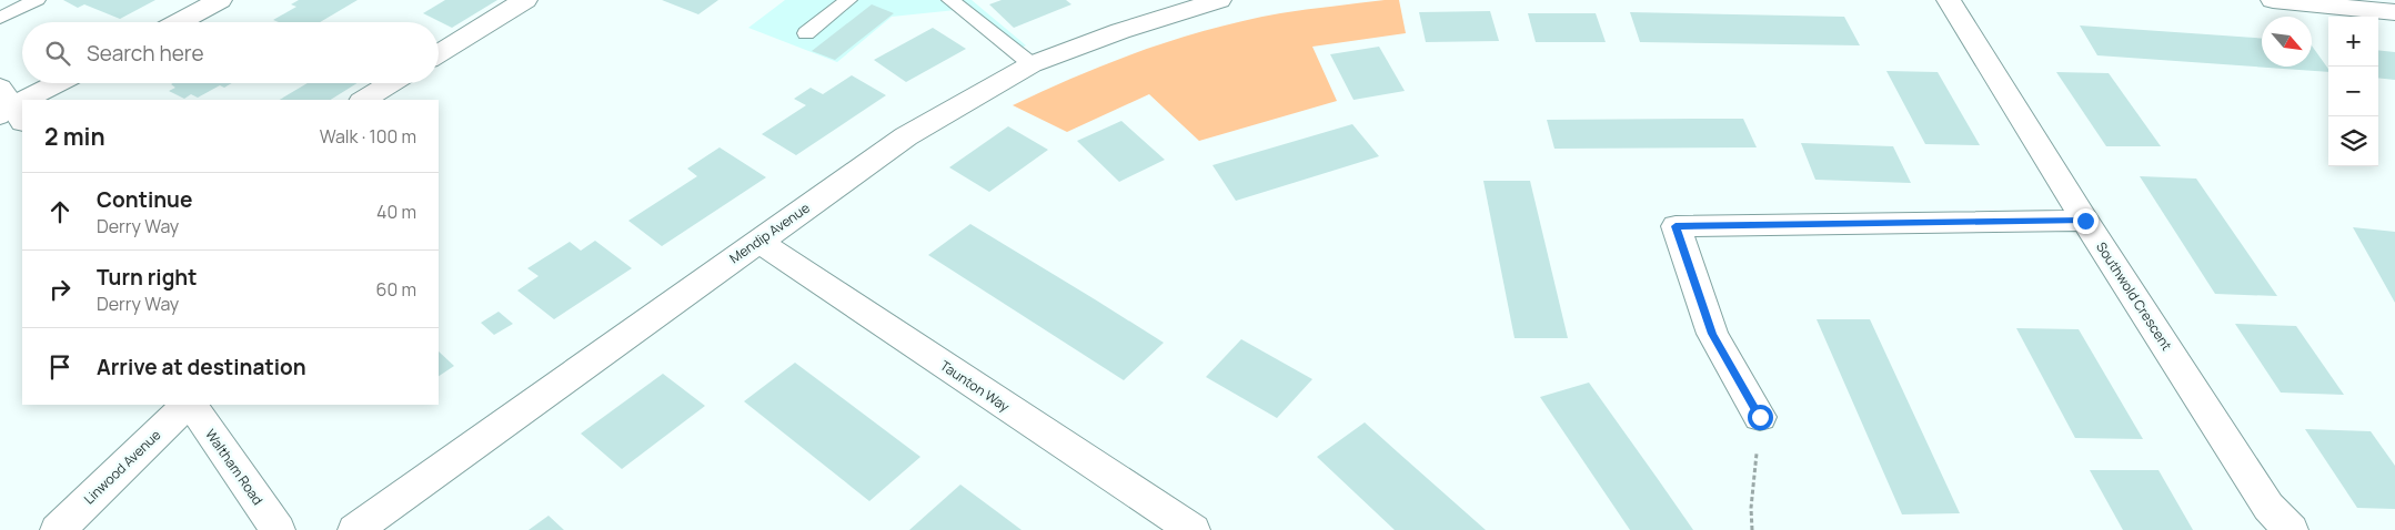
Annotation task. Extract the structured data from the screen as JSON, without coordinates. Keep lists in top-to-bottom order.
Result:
{
  "streets": {
    "street": [
      "Mendip Avenue",
      "Southwold Crescent",
      "Taunton Way",
      "Linwood Avenue",
      "Waltham Road"
    ]
  },
  "crossings": [
    ["Mendip Avenue", "Taunton Way"]
  ],
  "north": "bottom right",
  "page": {
    "map_buttons": ["+", "−"],
    "search": "Search here",
    "heading": ["2 min", "Walk · 100 m"],
    "list": [
      ["Continue", "Derry Way", "40 m"],
      ["Turn right", "Derry Way", "60 m"],
      "Arrive at destination"
    ]
  }
}
